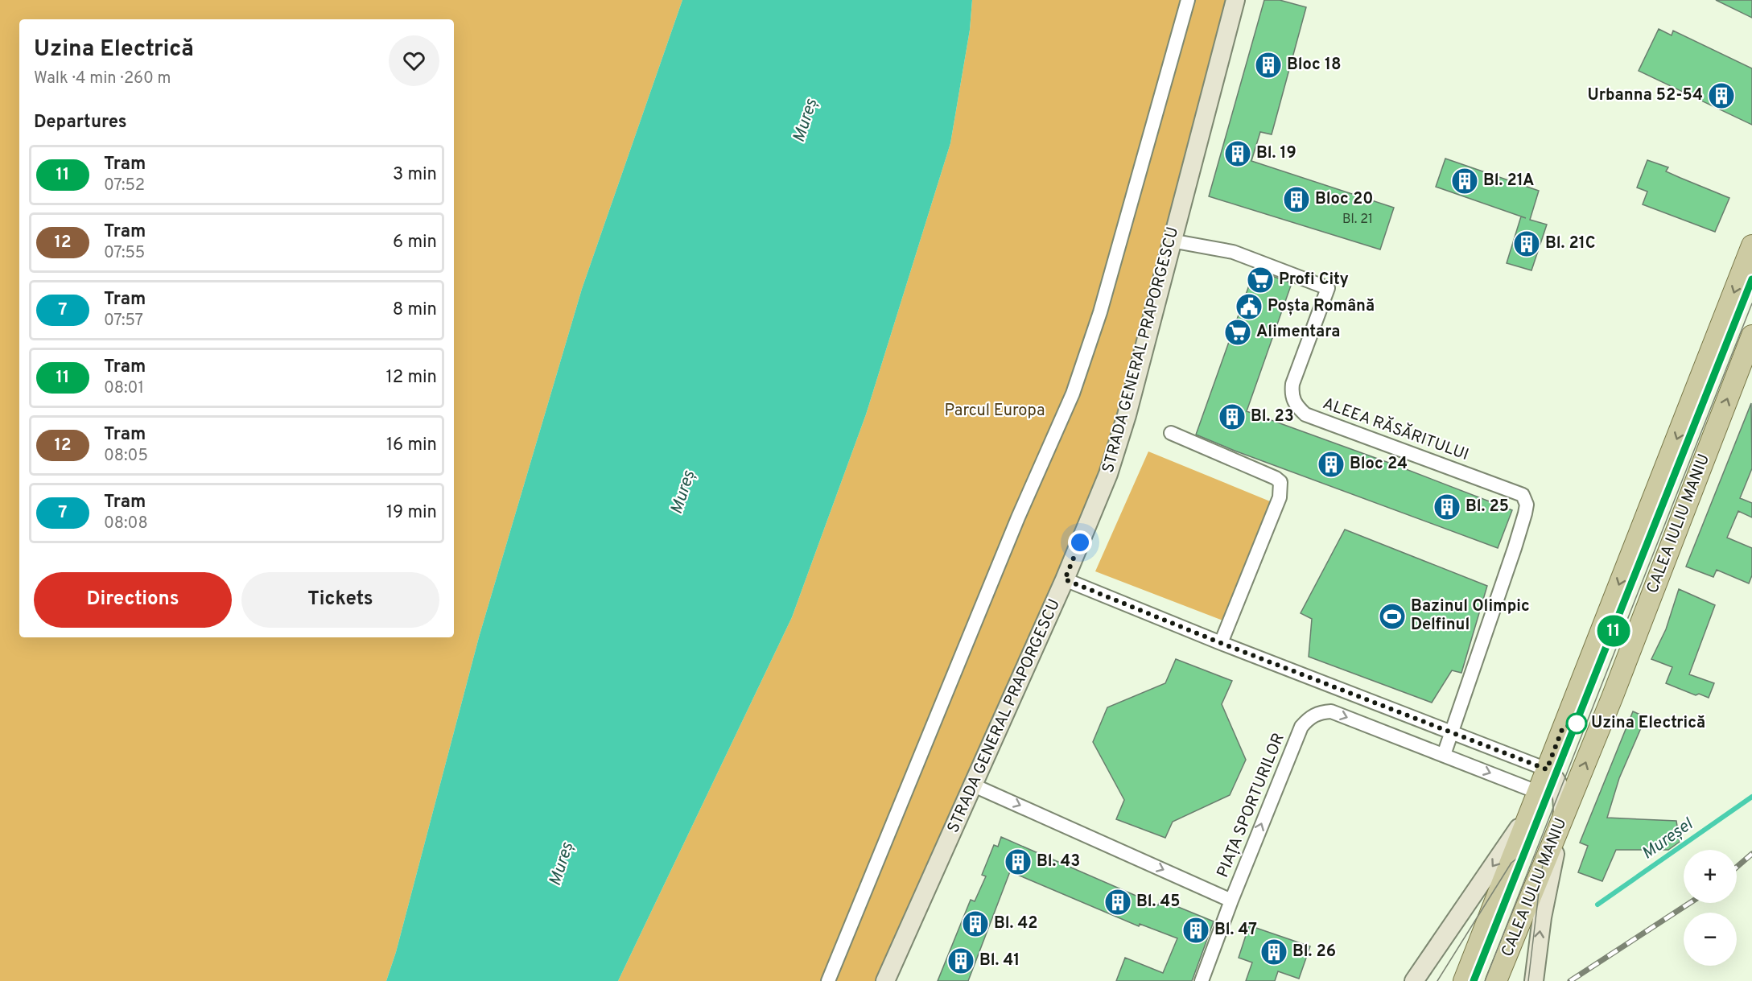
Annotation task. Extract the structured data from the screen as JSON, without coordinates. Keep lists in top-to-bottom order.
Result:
{
  "streets": {
    "main road": ["CALEA IULIU MANIU"],
    "street": ["STRADA GENERAL PRAPORGESCU", "ALEEA RĂSĂRITULUI", "PIAȚA SPORTURILOR"]
  },
  "crossings": [
    ["STRADA GENERAL PRAPORGESCU", "ALEEA RĂSĂRITULUI"],
    ["STRADA GENERAL PRAPORGESCU", "PIAȚA SPORTURILOR"],
    ["CALEA IULIU MANIU", "PIAȚA SPORTURILOR"]
  ],
  "water": ["Mureș", "Mureșel"],
  "parks": ["Parcul Europa"],
  "places": {
    "building": [
      "Bloc 18",
      "Urbanna 52-54",
      "Bl. 19",
      "Bl. 21A",
      "Bloc 20",
      "Bl. 21C",
      "Bl. 23",
      "Bloc 24",
      "Bl. 25",
      "Bl. 43",
      "Bl. 45",
      "Bl. 42",
      "Bl. 47",
      "Bl. 26",
      "Bl. 41"
    ],
    "supermarket": ["Profi City", "Alimentara"],
    "public building": ["Poșta Română"],
    "sports": ["Bazinul Olimpic Delfinul"],
    "other": ["Uzina Electrică"]
  },
  "lines": ["tram line 11"],
  "house_numbers": ["Bl. 21"],
  "page": {
    "on_map": "11",
    "heading": [
      ["Uzina Electrică", "Walk · 4 min · 260 m"],
      "Departures"
    ],
    "list": [
      {
        "mark": "11",
        "name": "Tram",
        "note": "07:52",
        "value": "3 min"
      },
      {
        "mark": "12",
        "name": "Tram",
        "note": "07:55",
        "value": "6 min"
      },
      {
        "mark": "7",
        "name": "Tram",
        "note": "07:57",
        "value": "8 min"
      },
      {
        "mark": "11",
        "name": "Tram",
        "note": "08:01",
        "value": "12 min"
      },
      {
        "mark": "12",
        "name": "Tram",
        "note": "08:05",
        "value": "16 min"
      },
      {
        "mark": "7",
        "name": "Tram",
        "note": "08:08",
        "value": "19 min"
      }
    ],
    "buttons": ["Directions", "Tickets"],
    "map_buttons": ["+", "−"]
  }
}
